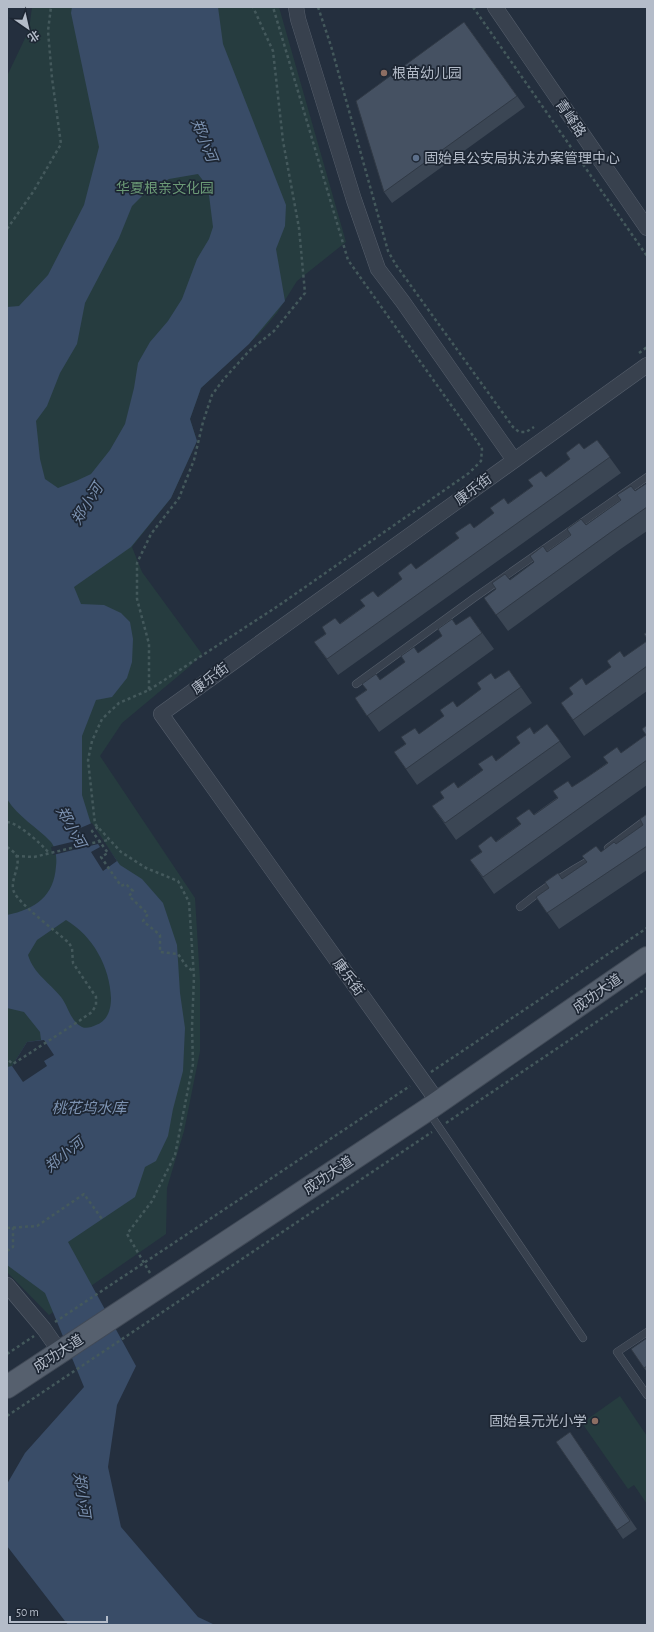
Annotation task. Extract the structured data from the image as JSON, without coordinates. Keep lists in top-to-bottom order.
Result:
{
  "streets": {
    "main road": ["成功大道"],
    "street": ["青峰路", "康乐街"]
  },
  "crossings": [
    ["康乐街", "成功大道"]
  ],
  "water": ["郑小河", "桃花坞水库"],
  "parks": ["华夏根亲文化园"],
  "places": ["根苗幼儿园", "固始县公安局执法办案管理中心", "固始县元光小学"],
  "scale_bar": "50 m",
  "north": "bottom right"
}
